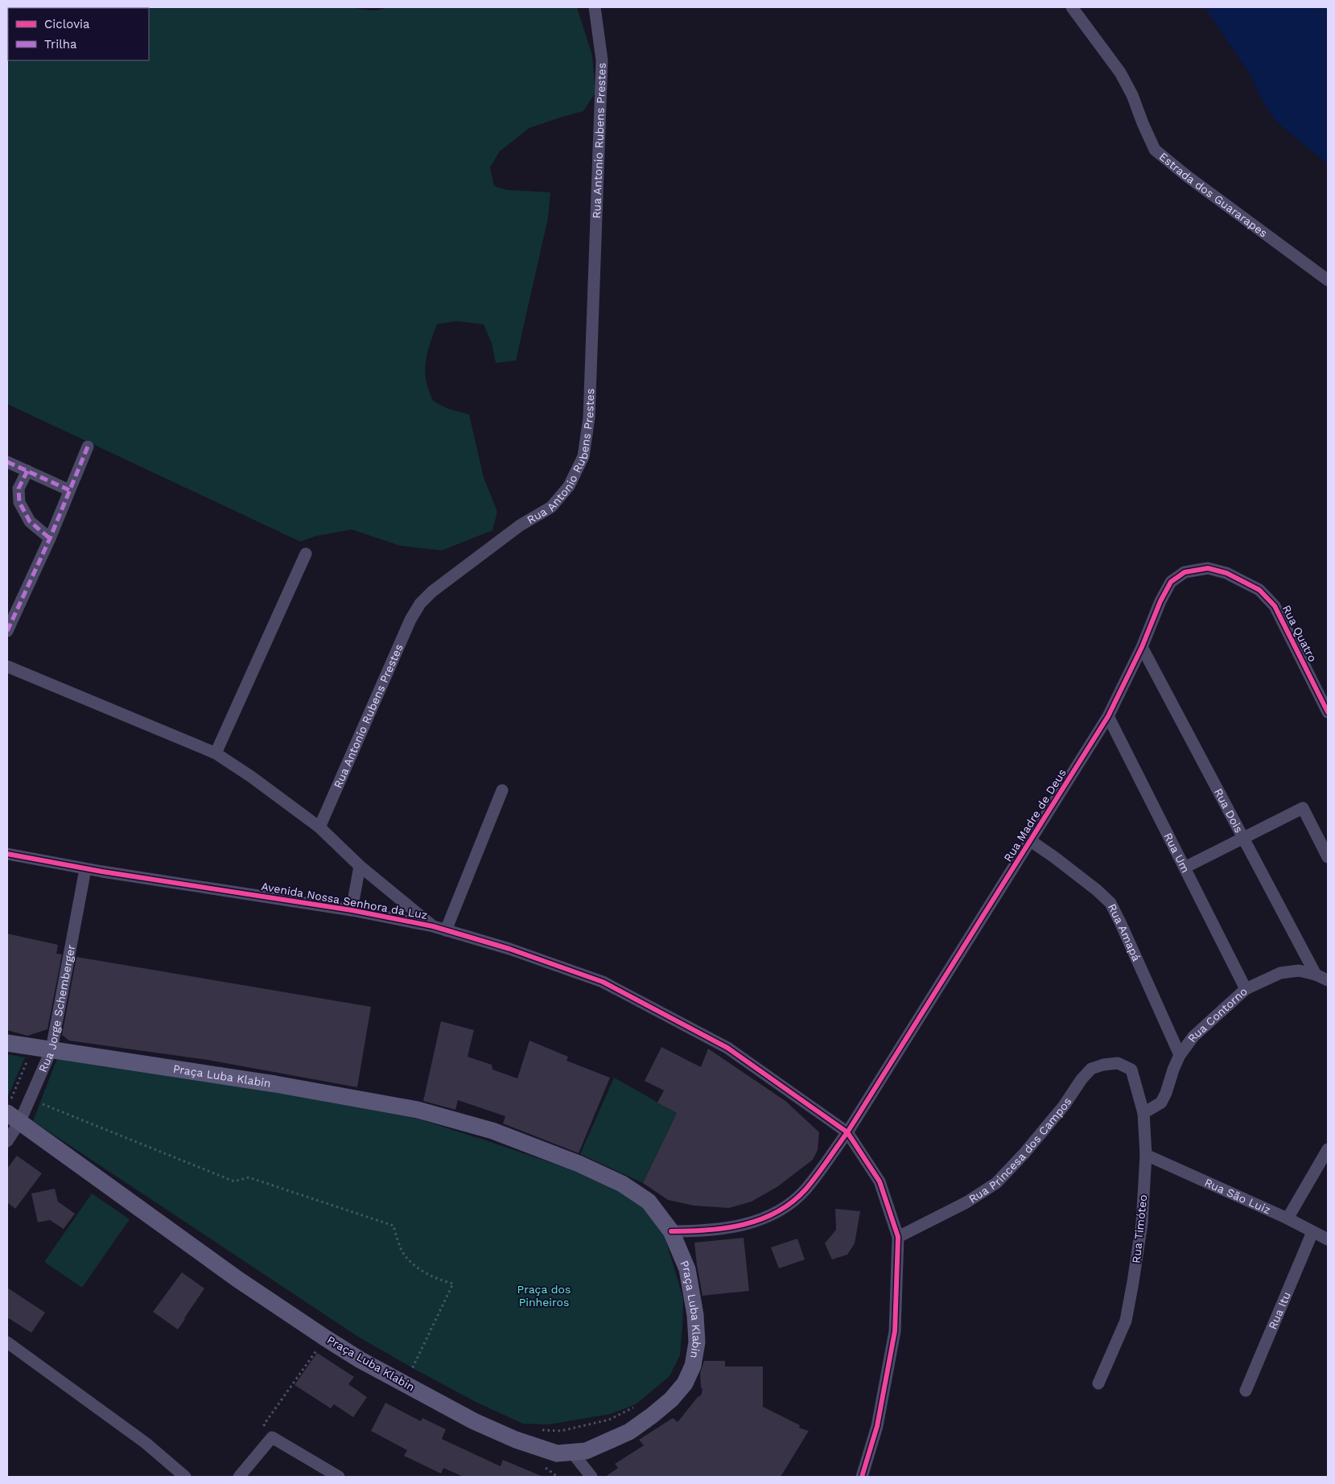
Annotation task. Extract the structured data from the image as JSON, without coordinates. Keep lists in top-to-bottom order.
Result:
{
  "streets": {
    "main road": ["Praça Luba Klabin"],
    "street": [
      "Rua Antonio Rubens Prestes",
      "Estrada dos Guararapes",
      "Rua Quatro",
      "Rua Dois",
      "Rua Madre de Deus",
      "Rua Um",
      "Avenida Nossa Senhora da Luz",
      "Rua Amapá",
      "Rua Jorge Schemberger",
      "Rua Contorno",
      "Rua Princesa dos Campos",
      "Rua São Luiz",
      "Rua Timóteo",
      "Rua Itu"
    ]
  },
  "crossings": [
    ["Rua Quatro", "Rua Madre de Deus"],
    ["Rua Dois", "Rua Madre de Deus"],
    ["Rua Dois", "Rua Contorno"],
    ["Rua Madre de Deus", "Rua Um"],
    ["Rua Madre de Deus", "Avenida Nossa Senhora da Luz"],
    ["Rua Madre de Deus", "Rua Amapá"],
    ["Rua Madre de Deus", "Praça Luba Klabin"],
    ["Rua Um", "Rua Contorno"],
    ["Avenida Nossa Senhora da Luz", "Rua Jorge Schemberger"],
    ["Avenida Nossa Senhora da Luz", "Rua Princesa dos Campos"],
    ["Rua Amapá", "Rua Contorno"],
    ["Rua Jorge Schemberger", "Praça Luba Klabin"],
    ["Rua Contorno", "Rua Timóteo"],
    ["Rua Princesa dos Campos", "Rua Timóteo"],
    ["Rua São Luiz", "Rua Timóteo"],
    ["Rua São Luiz", "Rua Itu"]
  ],
  "parks": ["Praça dos Pinheiros"],
  "legend": ["Ciclovia", "Trilha"]
}
